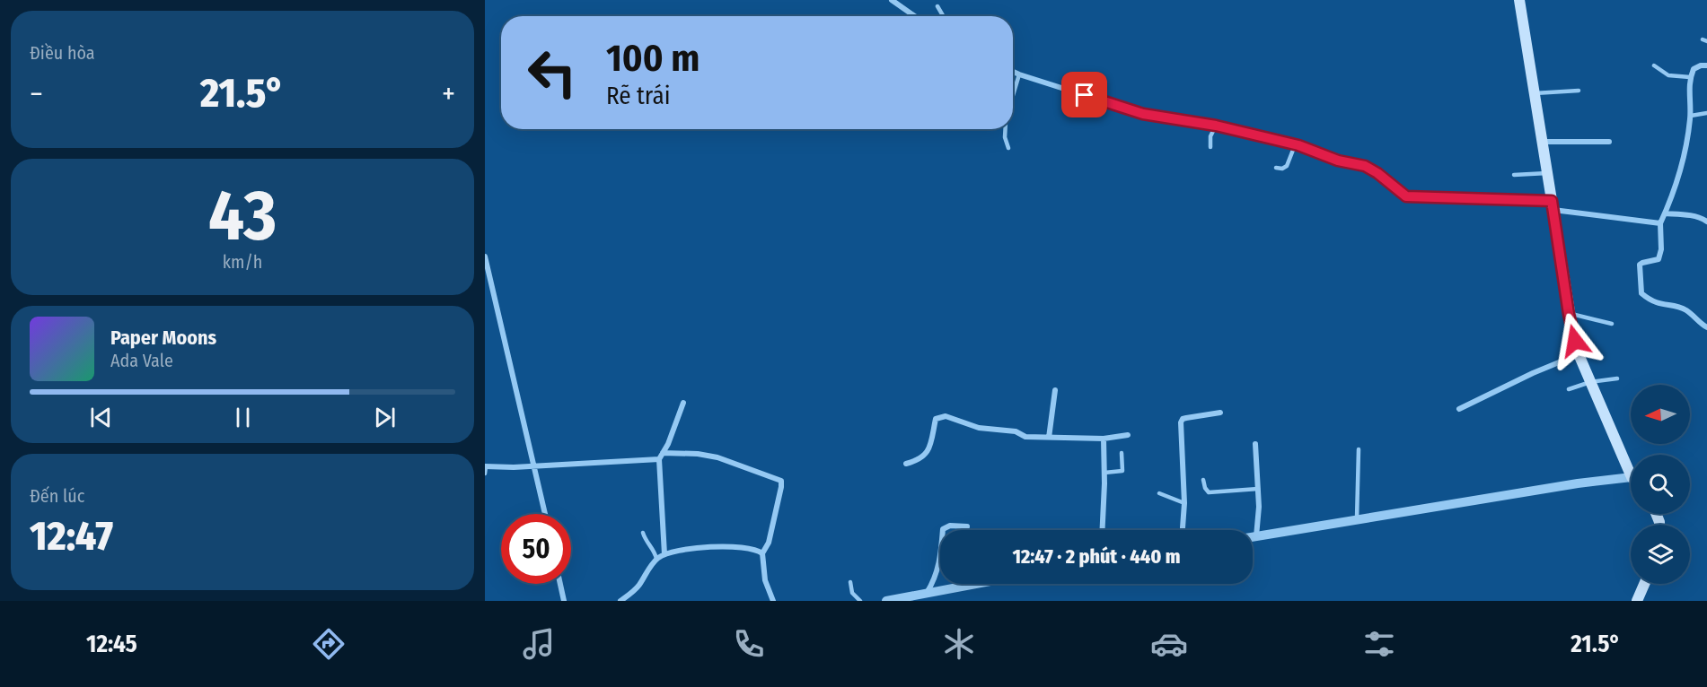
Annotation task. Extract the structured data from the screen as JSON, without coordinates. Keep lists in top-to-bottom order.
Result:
{
  "north": "left",
  "page": {
    "tile": [
      "Điều hòa",
      ["43", "km/h"],
      ["Đến lúc", "12:47"]
    ],
    "turn": ["100 m", "Rẽ trái"],
    "heat": ["−", "21.5°", "+"],
    "song": ["Paper Moons", "Ada Vale"],
    "limit": "50",
    "trip": "12:47 · 2 phút · 440 m",
    "tabs": ["12:45", "21.5°"]
  }
}
